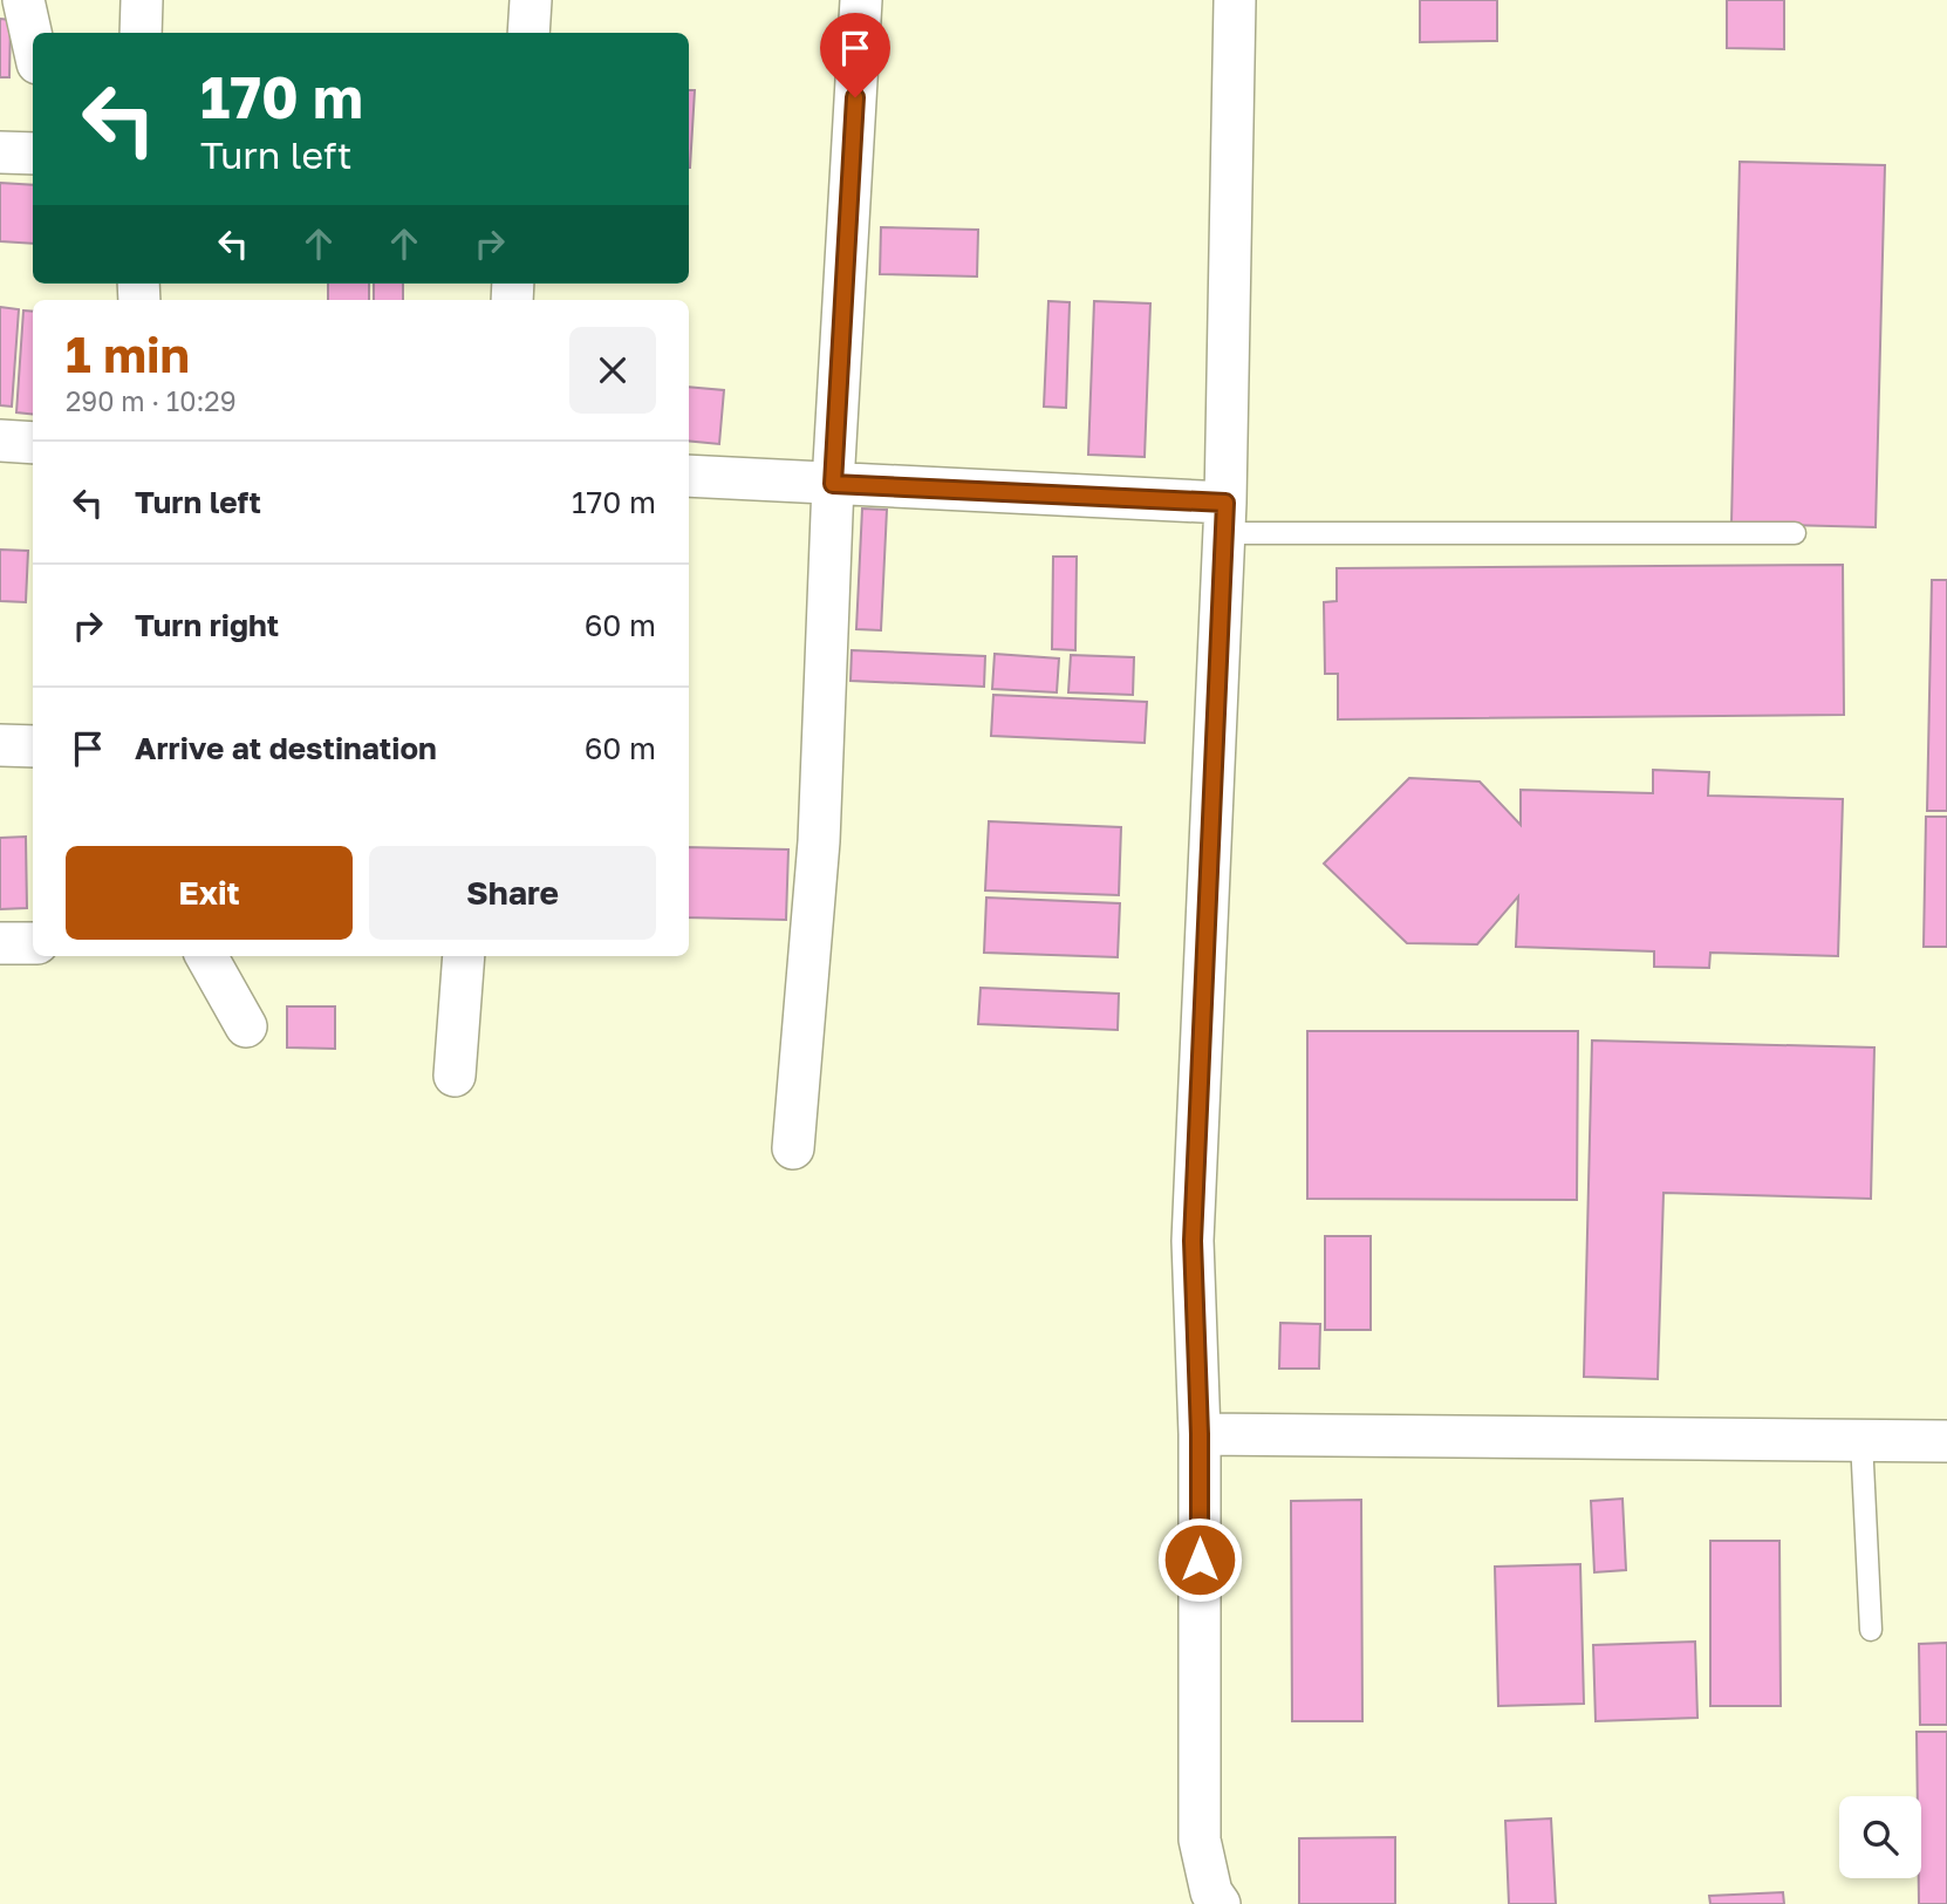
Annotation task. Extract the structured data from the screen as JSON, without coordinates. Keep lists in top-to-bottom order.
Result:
{
  "page": {
    "turn": ["170 m", "Turn left"],
    "heading": ["1 min", "290 m · 10:29"],
    "list": [
      {
        "name": "Turn left",
        "value": "170 m"
      },
      {
        "name": "Turn right",
        "value": "60 m"
      },
      {
        "name": "Arrive at destination",
        "value": "60 m"
      }
    ],
    "buttons": ["Exit", "Share"]
  }
}
